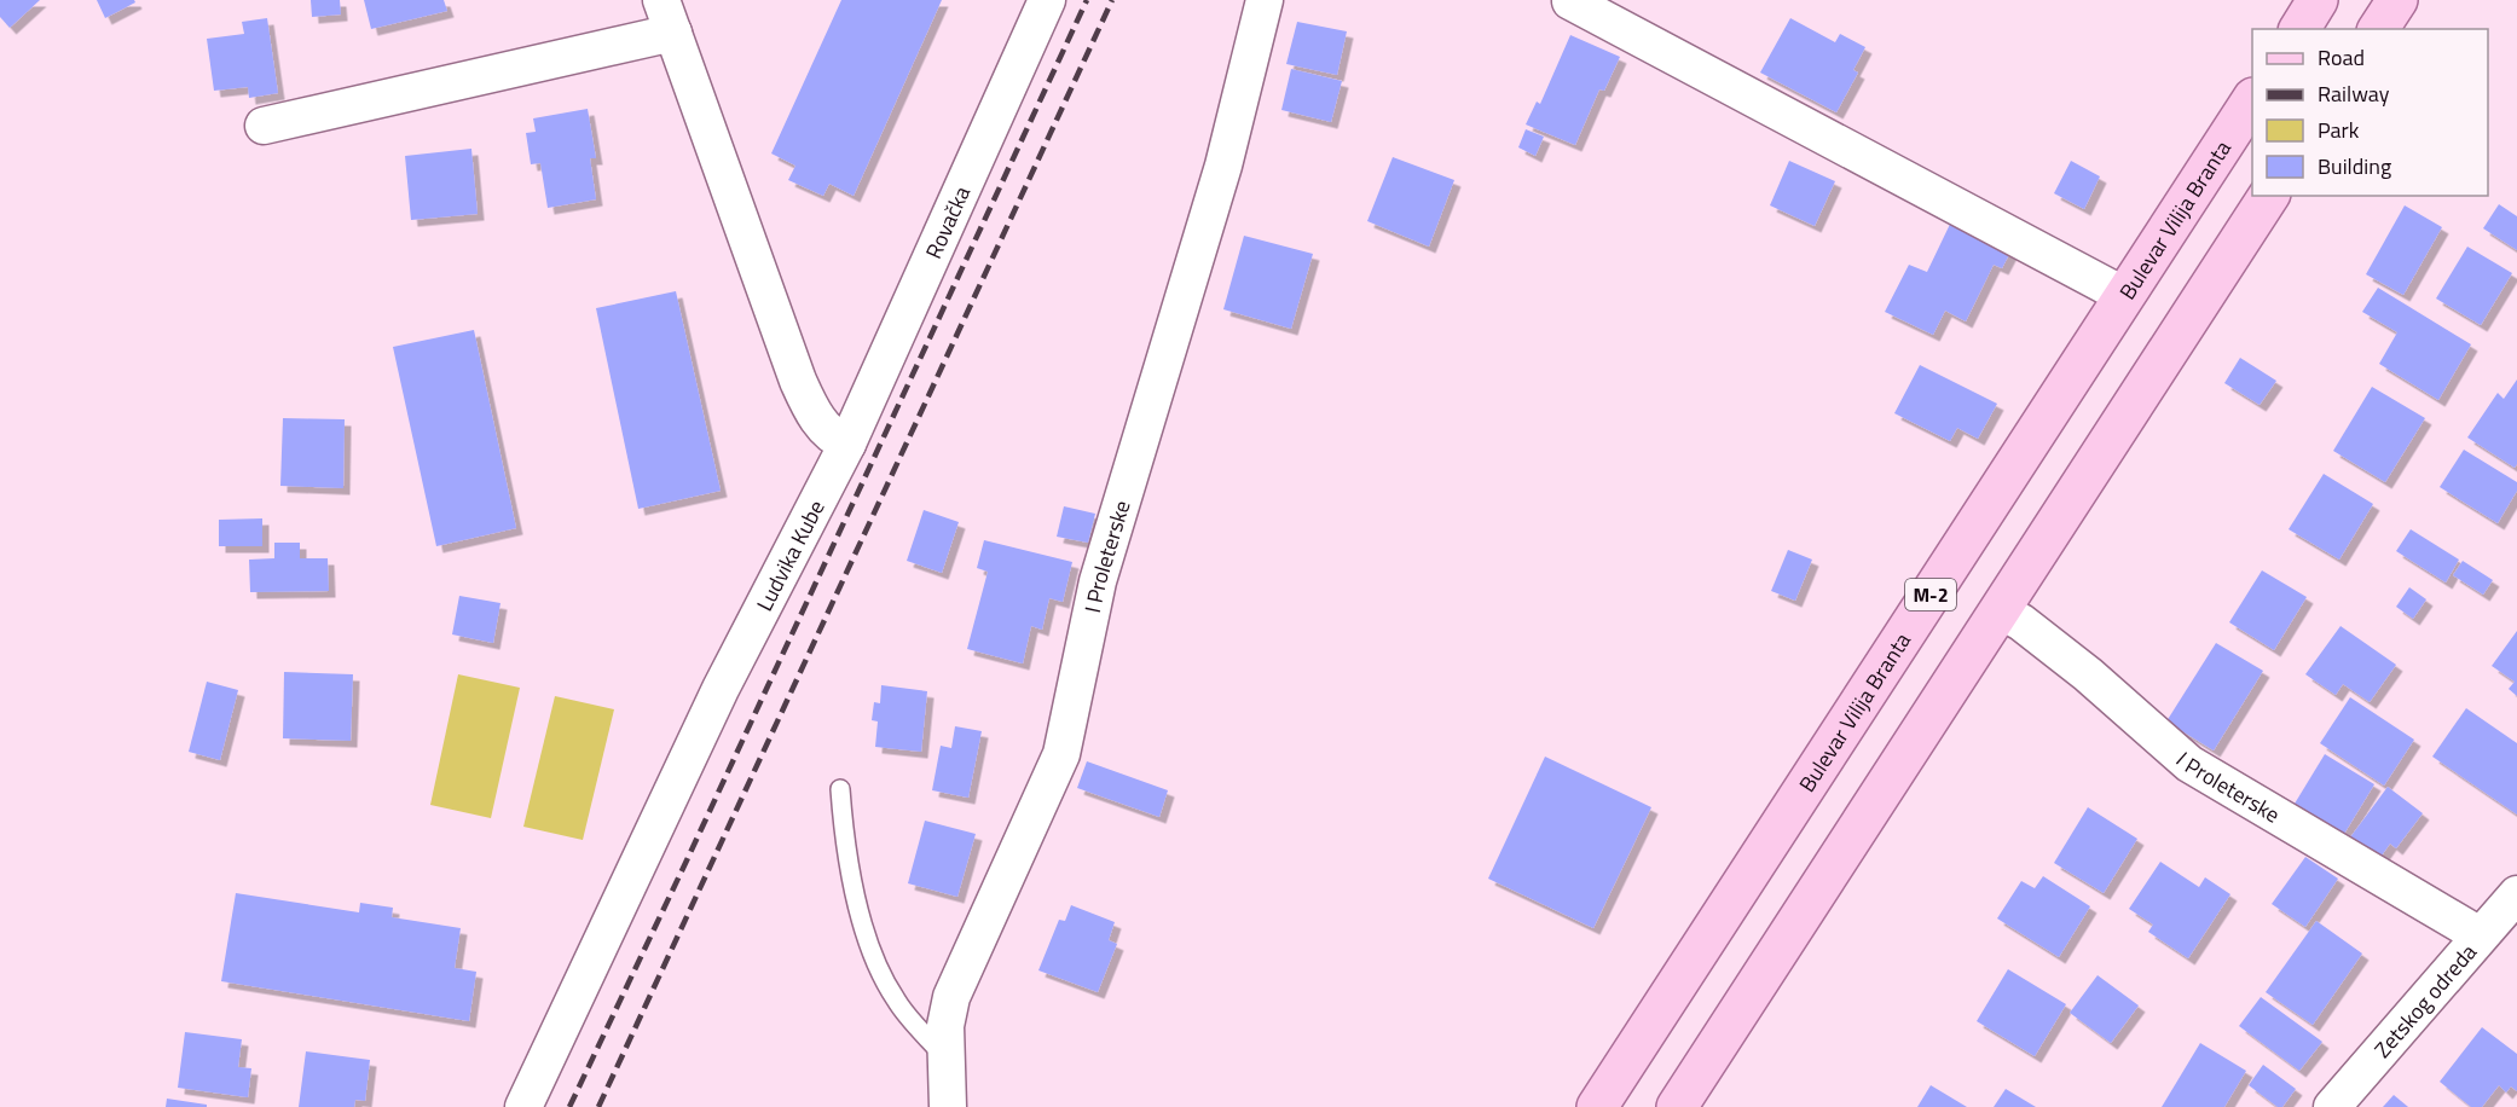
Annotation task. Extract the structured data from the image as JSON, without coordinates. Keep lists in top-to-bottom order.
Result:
{
  "streets": {
    "main road": ["Bulevar Vilija Branta", "M-2"],
    "street": [
      "Rovačka",
      "Ludvika Kube",
      "I Proleterske",
      "Zetskog odreda"
    ]
  },
  "crossings": [
    ["Rovačka", "Ludvika Kube"],
    ["I Proleterske", "Zetskog odreda"]
  ],
  "legend": [
    "Road",
    "Railway",
    "Park",
    "Building"
  ]
}
